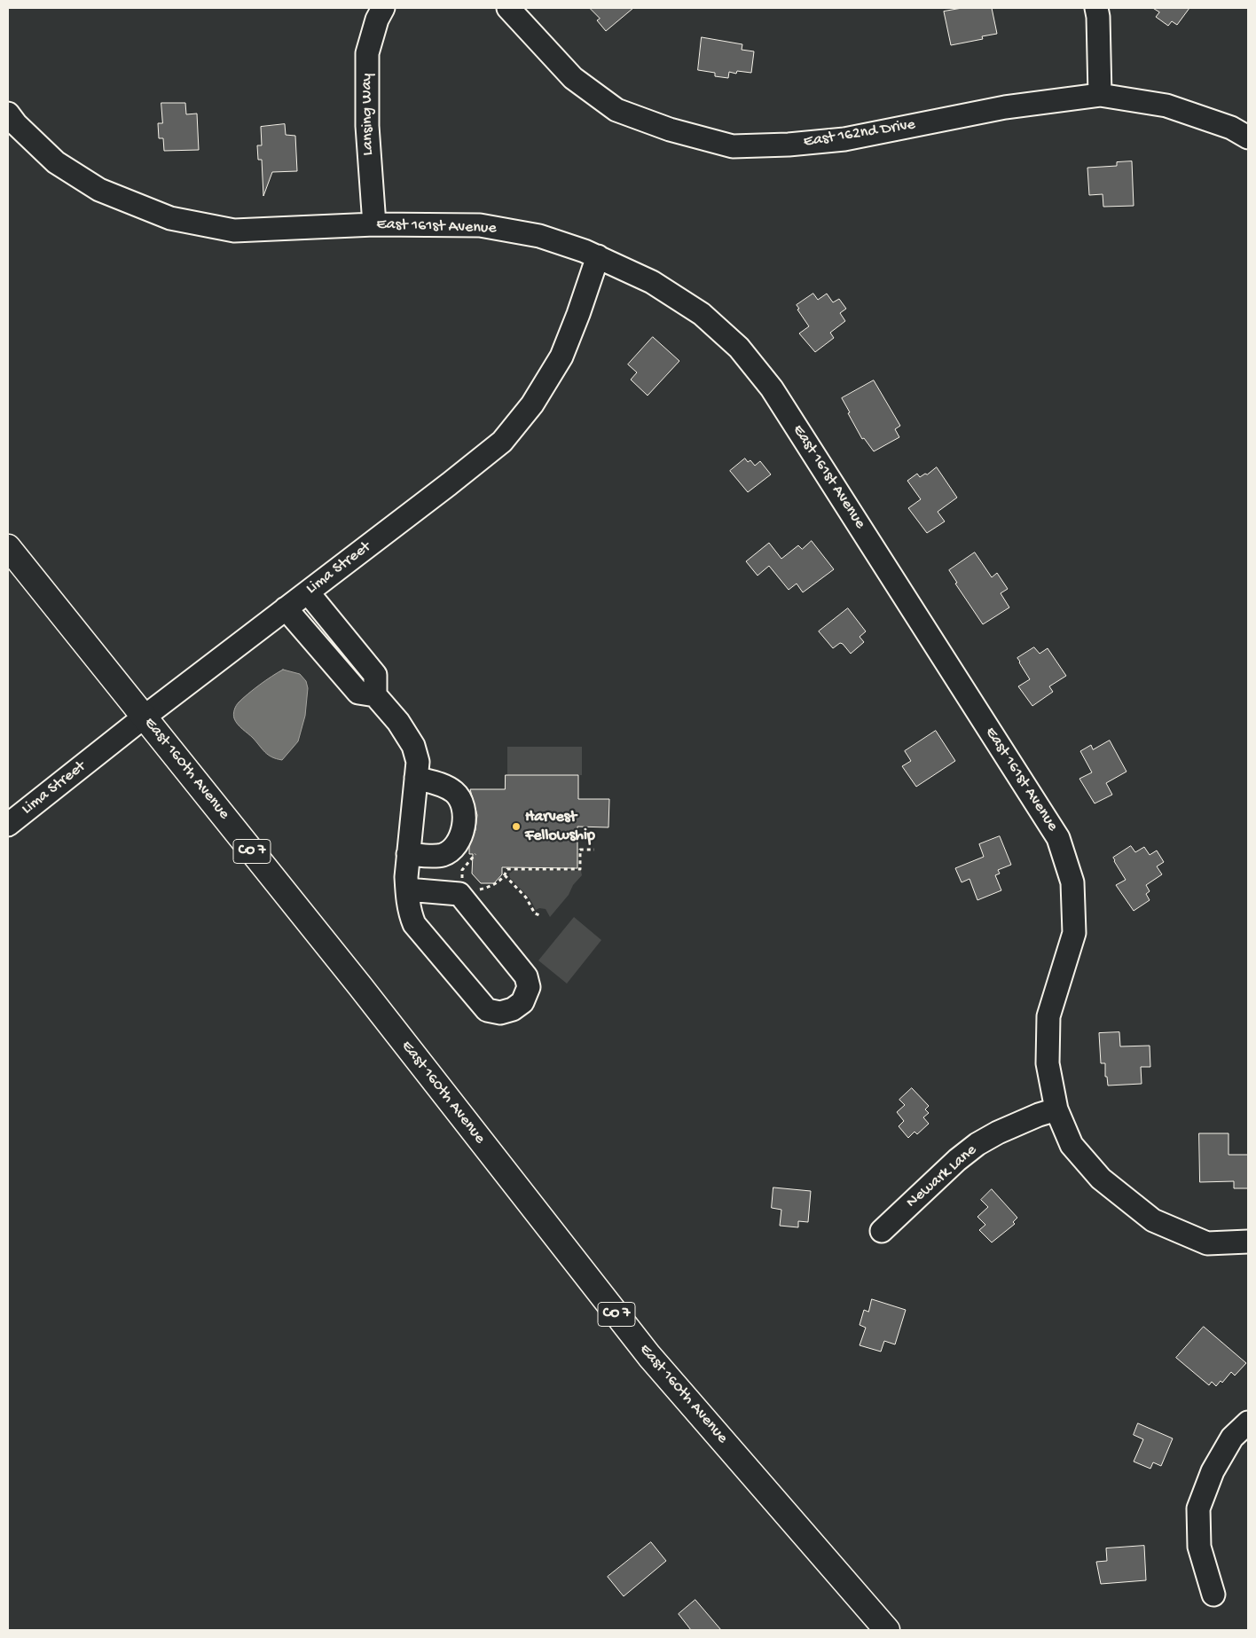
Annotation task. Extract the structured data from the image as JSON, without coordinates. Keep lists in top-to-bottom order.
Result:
{
  "streets": {
    "main road": ["East 160th Avenue", "CO 7"],
    "street": [
      "Lansing Way",
      "East 162nd Drive",
      "East 161st Avenue",
      "Lima Street",
      "Newark Lane"
    ]
  },
  "crossings": [
    ["Lansing Way", "East 161st Avenue"],
    ["East 161st Avenue", "Lima Street"],
    ["East 161st Avenue", "Newark Lane"],
    ["Lima Street", "East 160th Avenue"]
  ],
  "places": ["Harvest Fellowship"]
}
